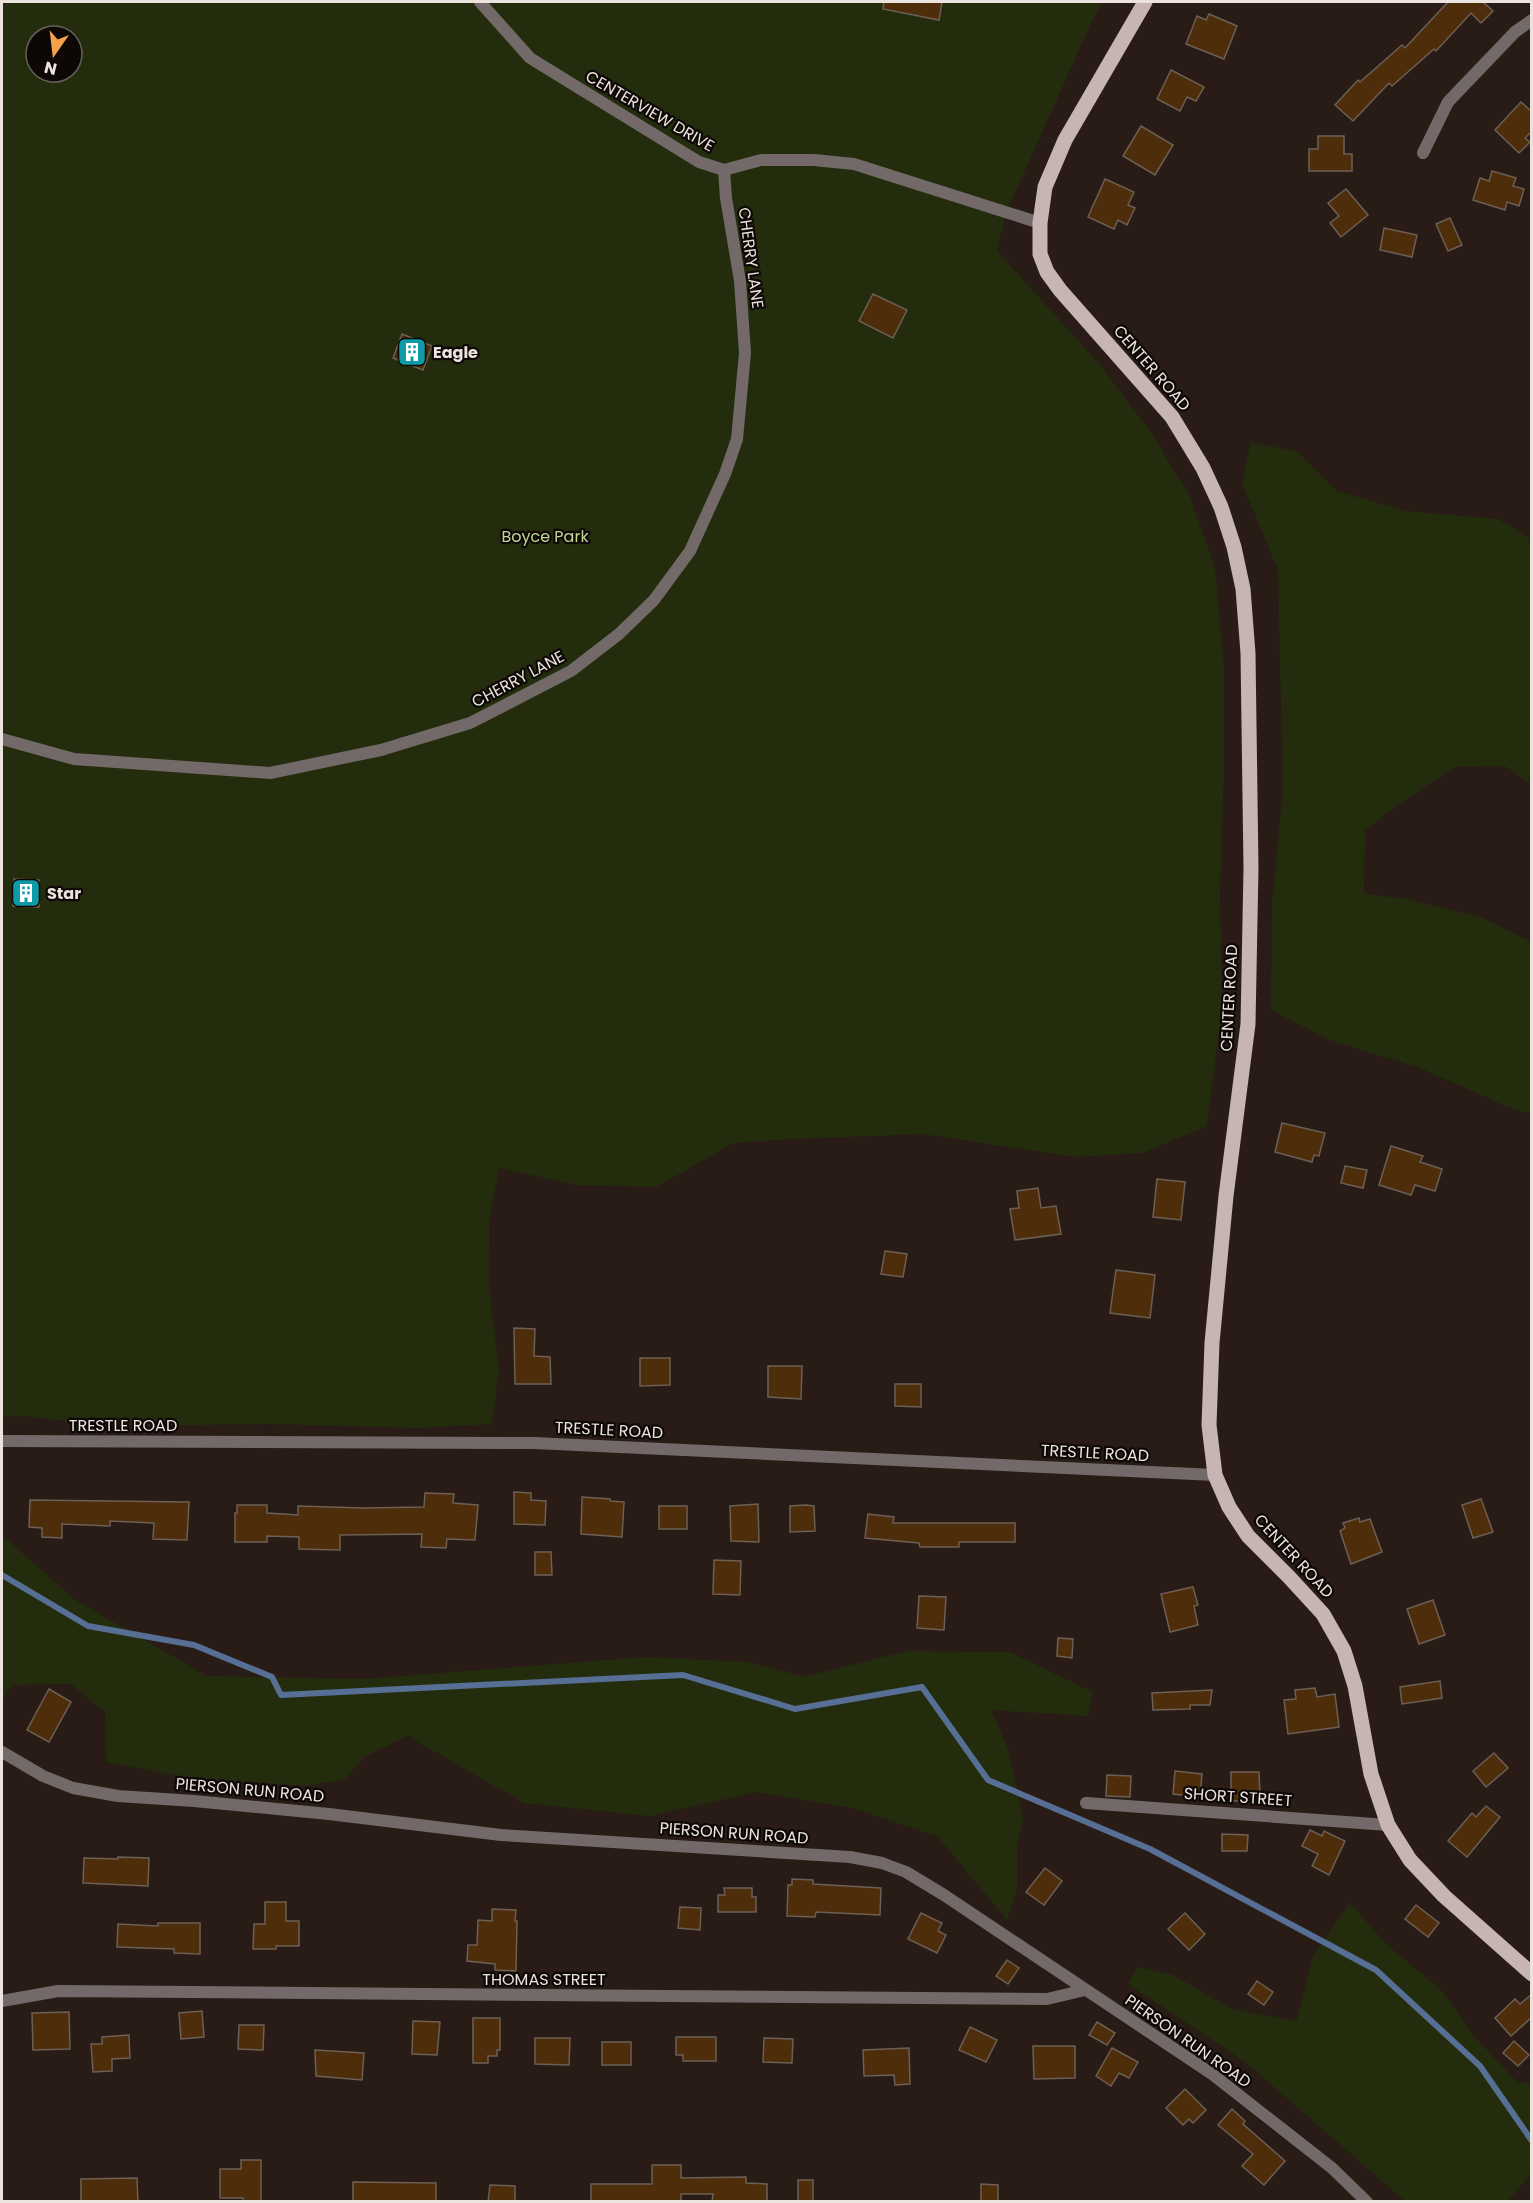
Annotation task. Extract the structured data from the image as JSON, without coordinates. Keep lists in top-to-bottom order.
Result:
{
  "streets": {
    "main road": ["CENTER ROAD"],
    "street": [
      "CENTERVIEW DRIVE",
      "CHERRY LANE",
      "TRESTLE ROAD",
      "PIERSON RUN ROAD",
      "SHORT STREET",
      "THOMAS STREET"
    ]
  },
  "crossings": [
    ["CENTERVIEW DRIVE", "CHERRY LANE"],
    ["CENTERVIEW DRIVE", "CENTER ROAD"],
    ["CENTER ROAD", "TRESTLE ROAD"],
    ["CENTER ROAD", "SHORT STREET"],
    ["PIERSON RUN ROAD", "THOMAS STREET"]
  ],
  "parks": ["Boyce Park"],
  "places": {
    "building": ["Eagle", "Star"]
  },
  "north": "bottom"
}
